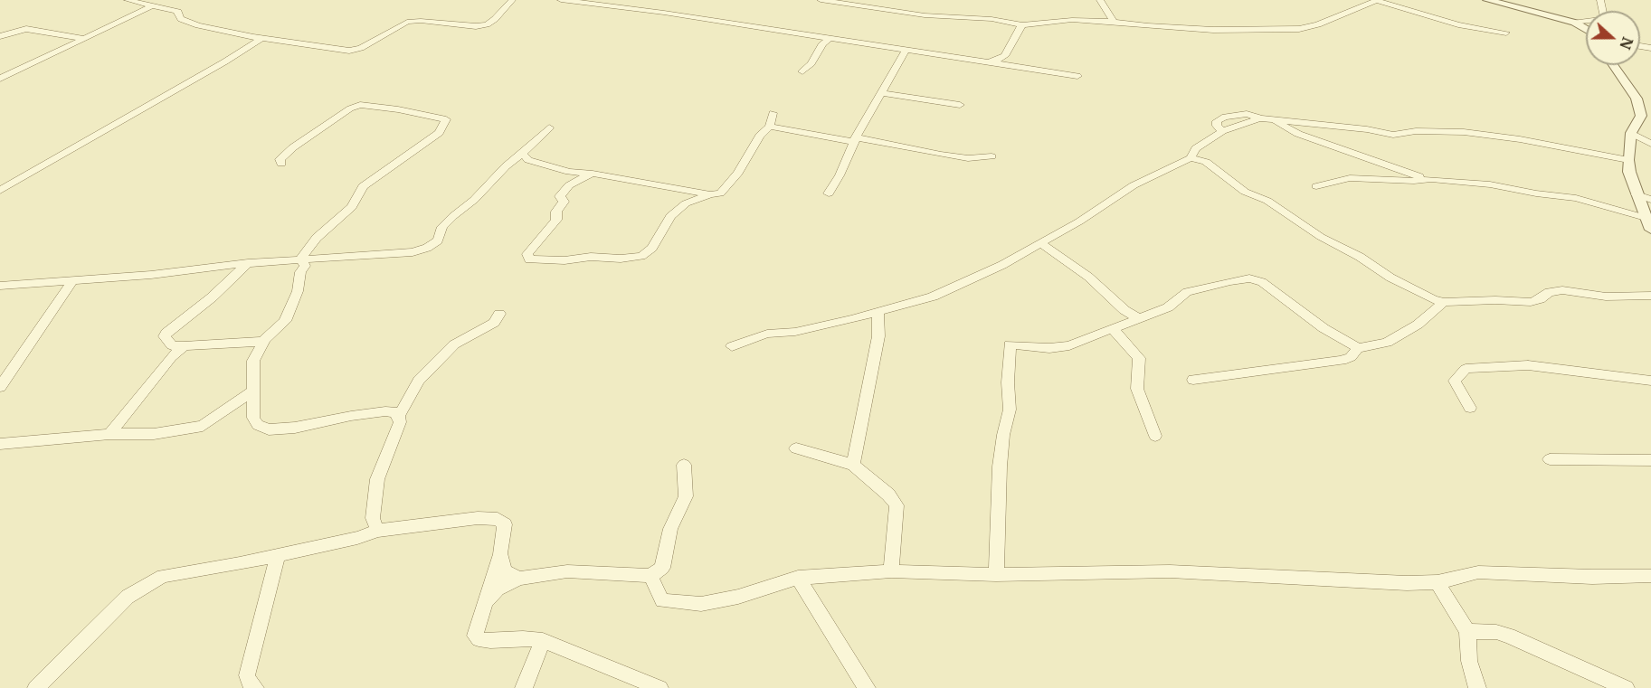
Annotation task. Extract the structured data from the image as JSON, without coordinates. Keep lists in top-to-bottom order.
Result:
{
  "north": "right"
}
